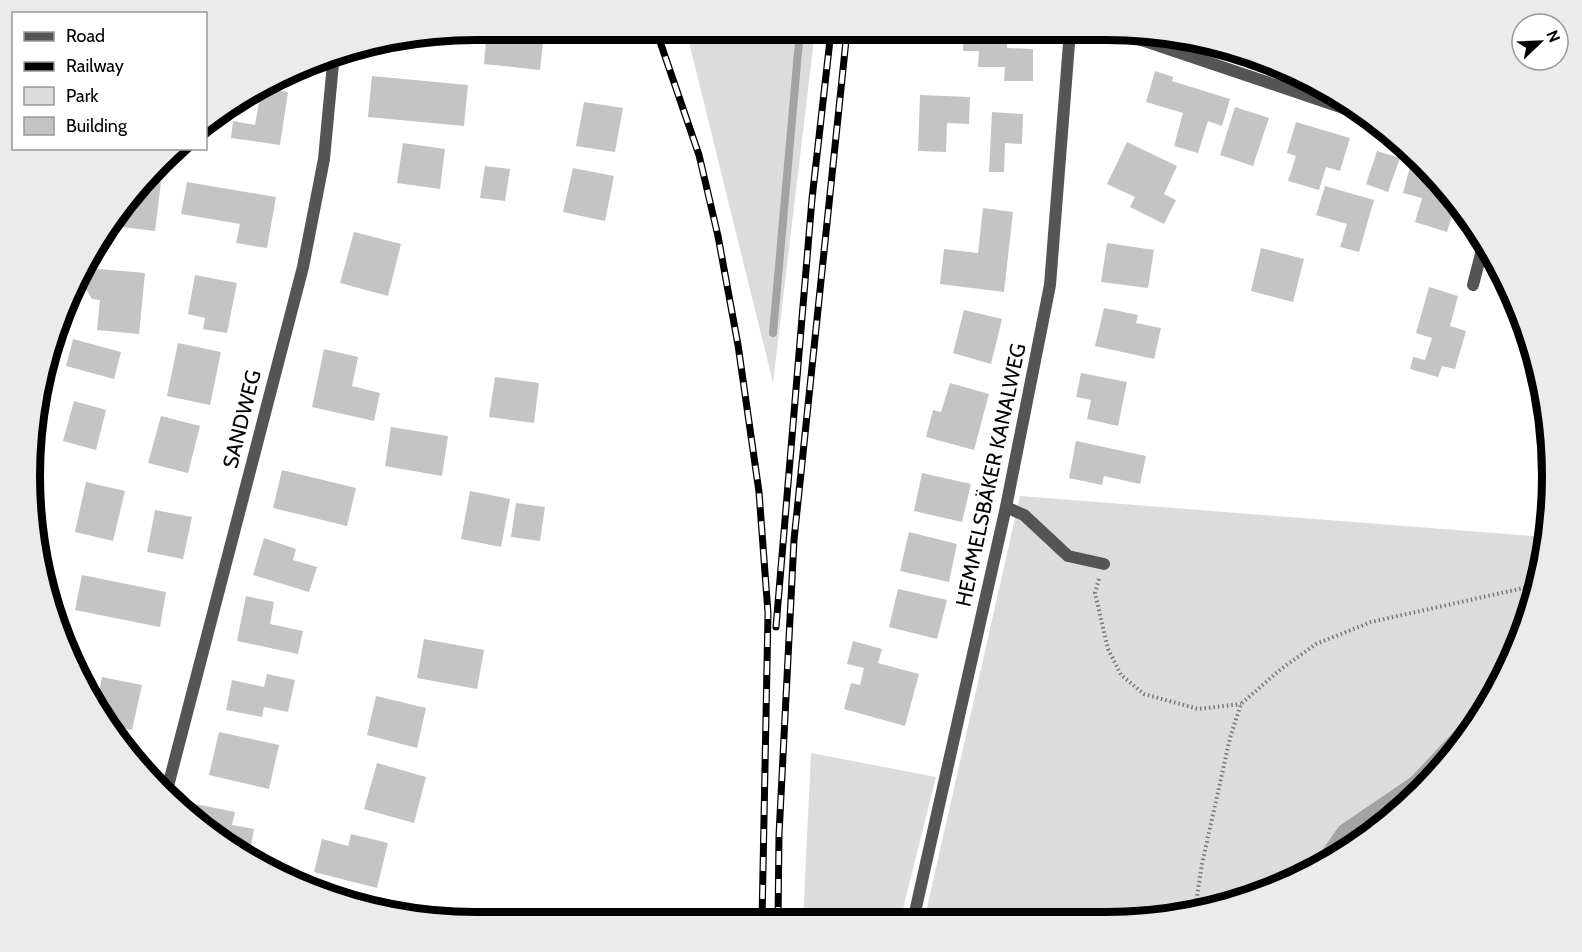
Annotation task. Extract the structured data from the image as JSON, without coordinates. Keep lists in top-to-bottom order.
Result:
{
  "streets": {
    "street": ["SANDWEG", "HEMMELSBÄKER KANALWEG"]
  },
  "legend": [
    "Road",
    "Railway",
    "Park",
    "Building"
  ],
  "north": "top right"
}
